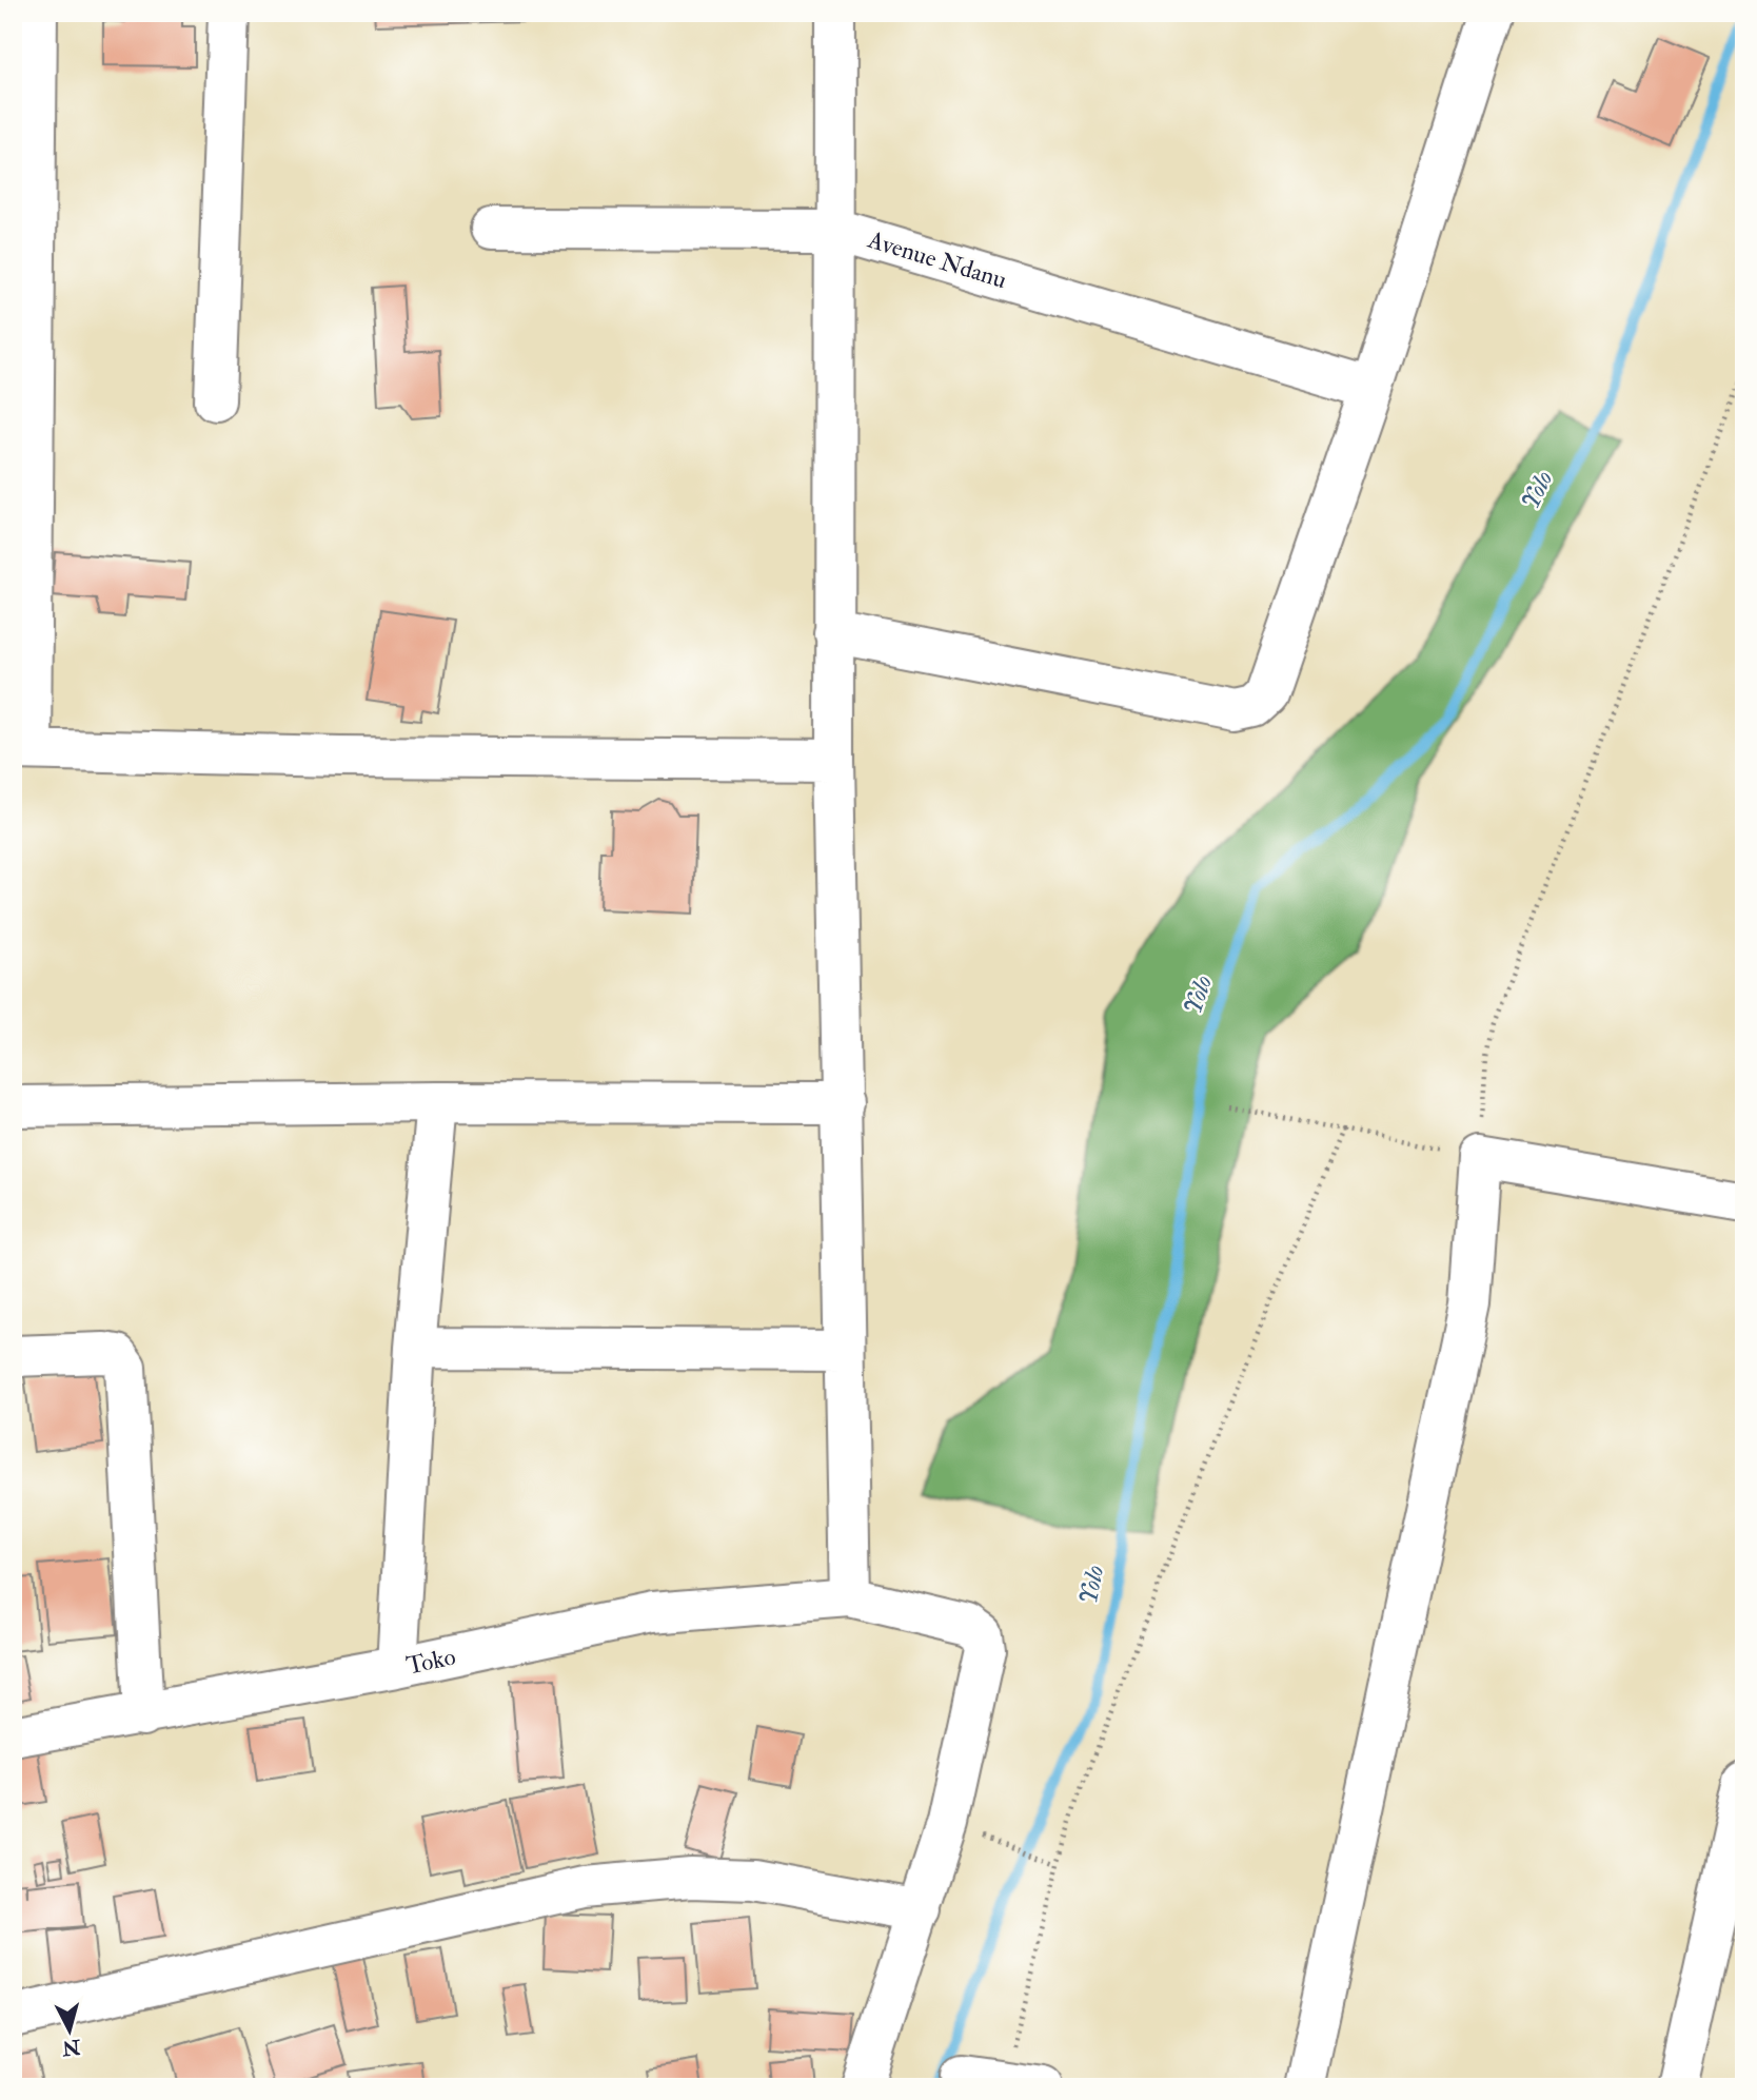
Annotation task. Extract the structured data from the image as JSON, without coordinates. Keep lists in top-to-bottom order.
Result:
{
  "streets": {
    "street": ["Avenue Ndanu", "Toko"]
  },
  "water": ["Yolo"],
  "north": "bottom"
}
